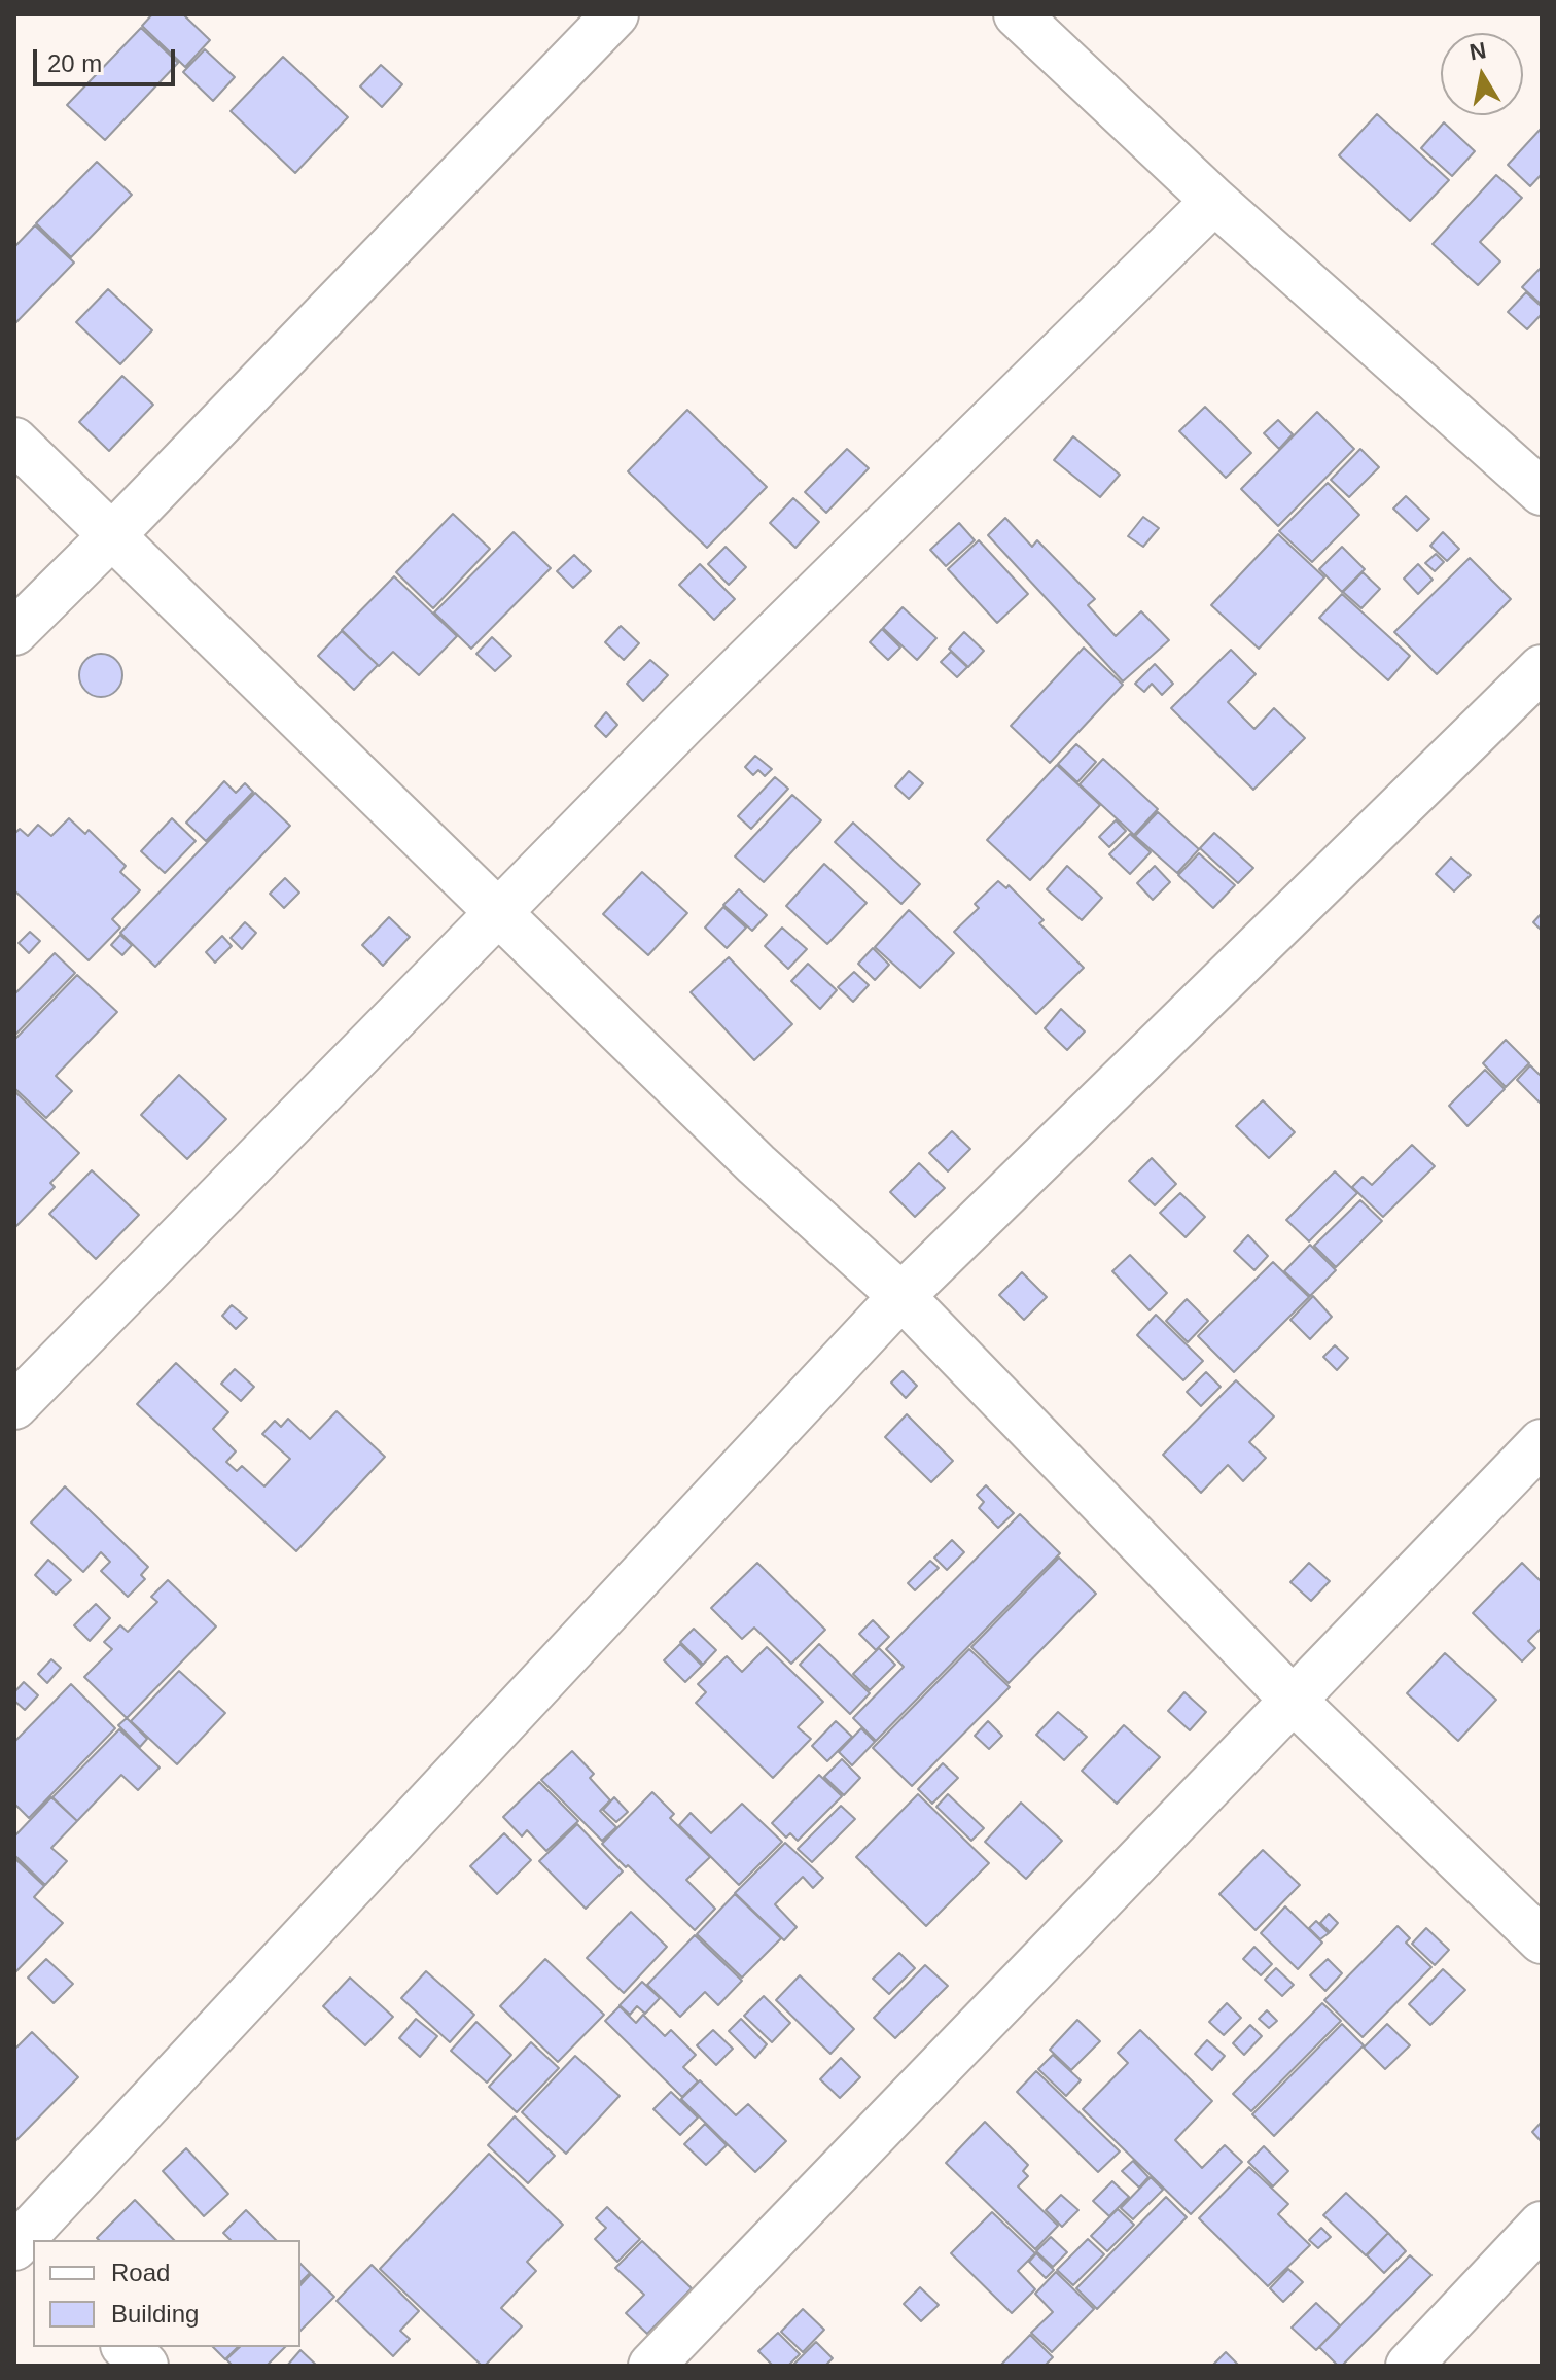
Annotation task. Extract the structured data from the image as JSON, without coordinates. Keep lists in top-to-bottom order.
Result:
{
  "legend": ["Road", "Building"],
  "scale_bar": "20 m",
  "north": "top"
}
